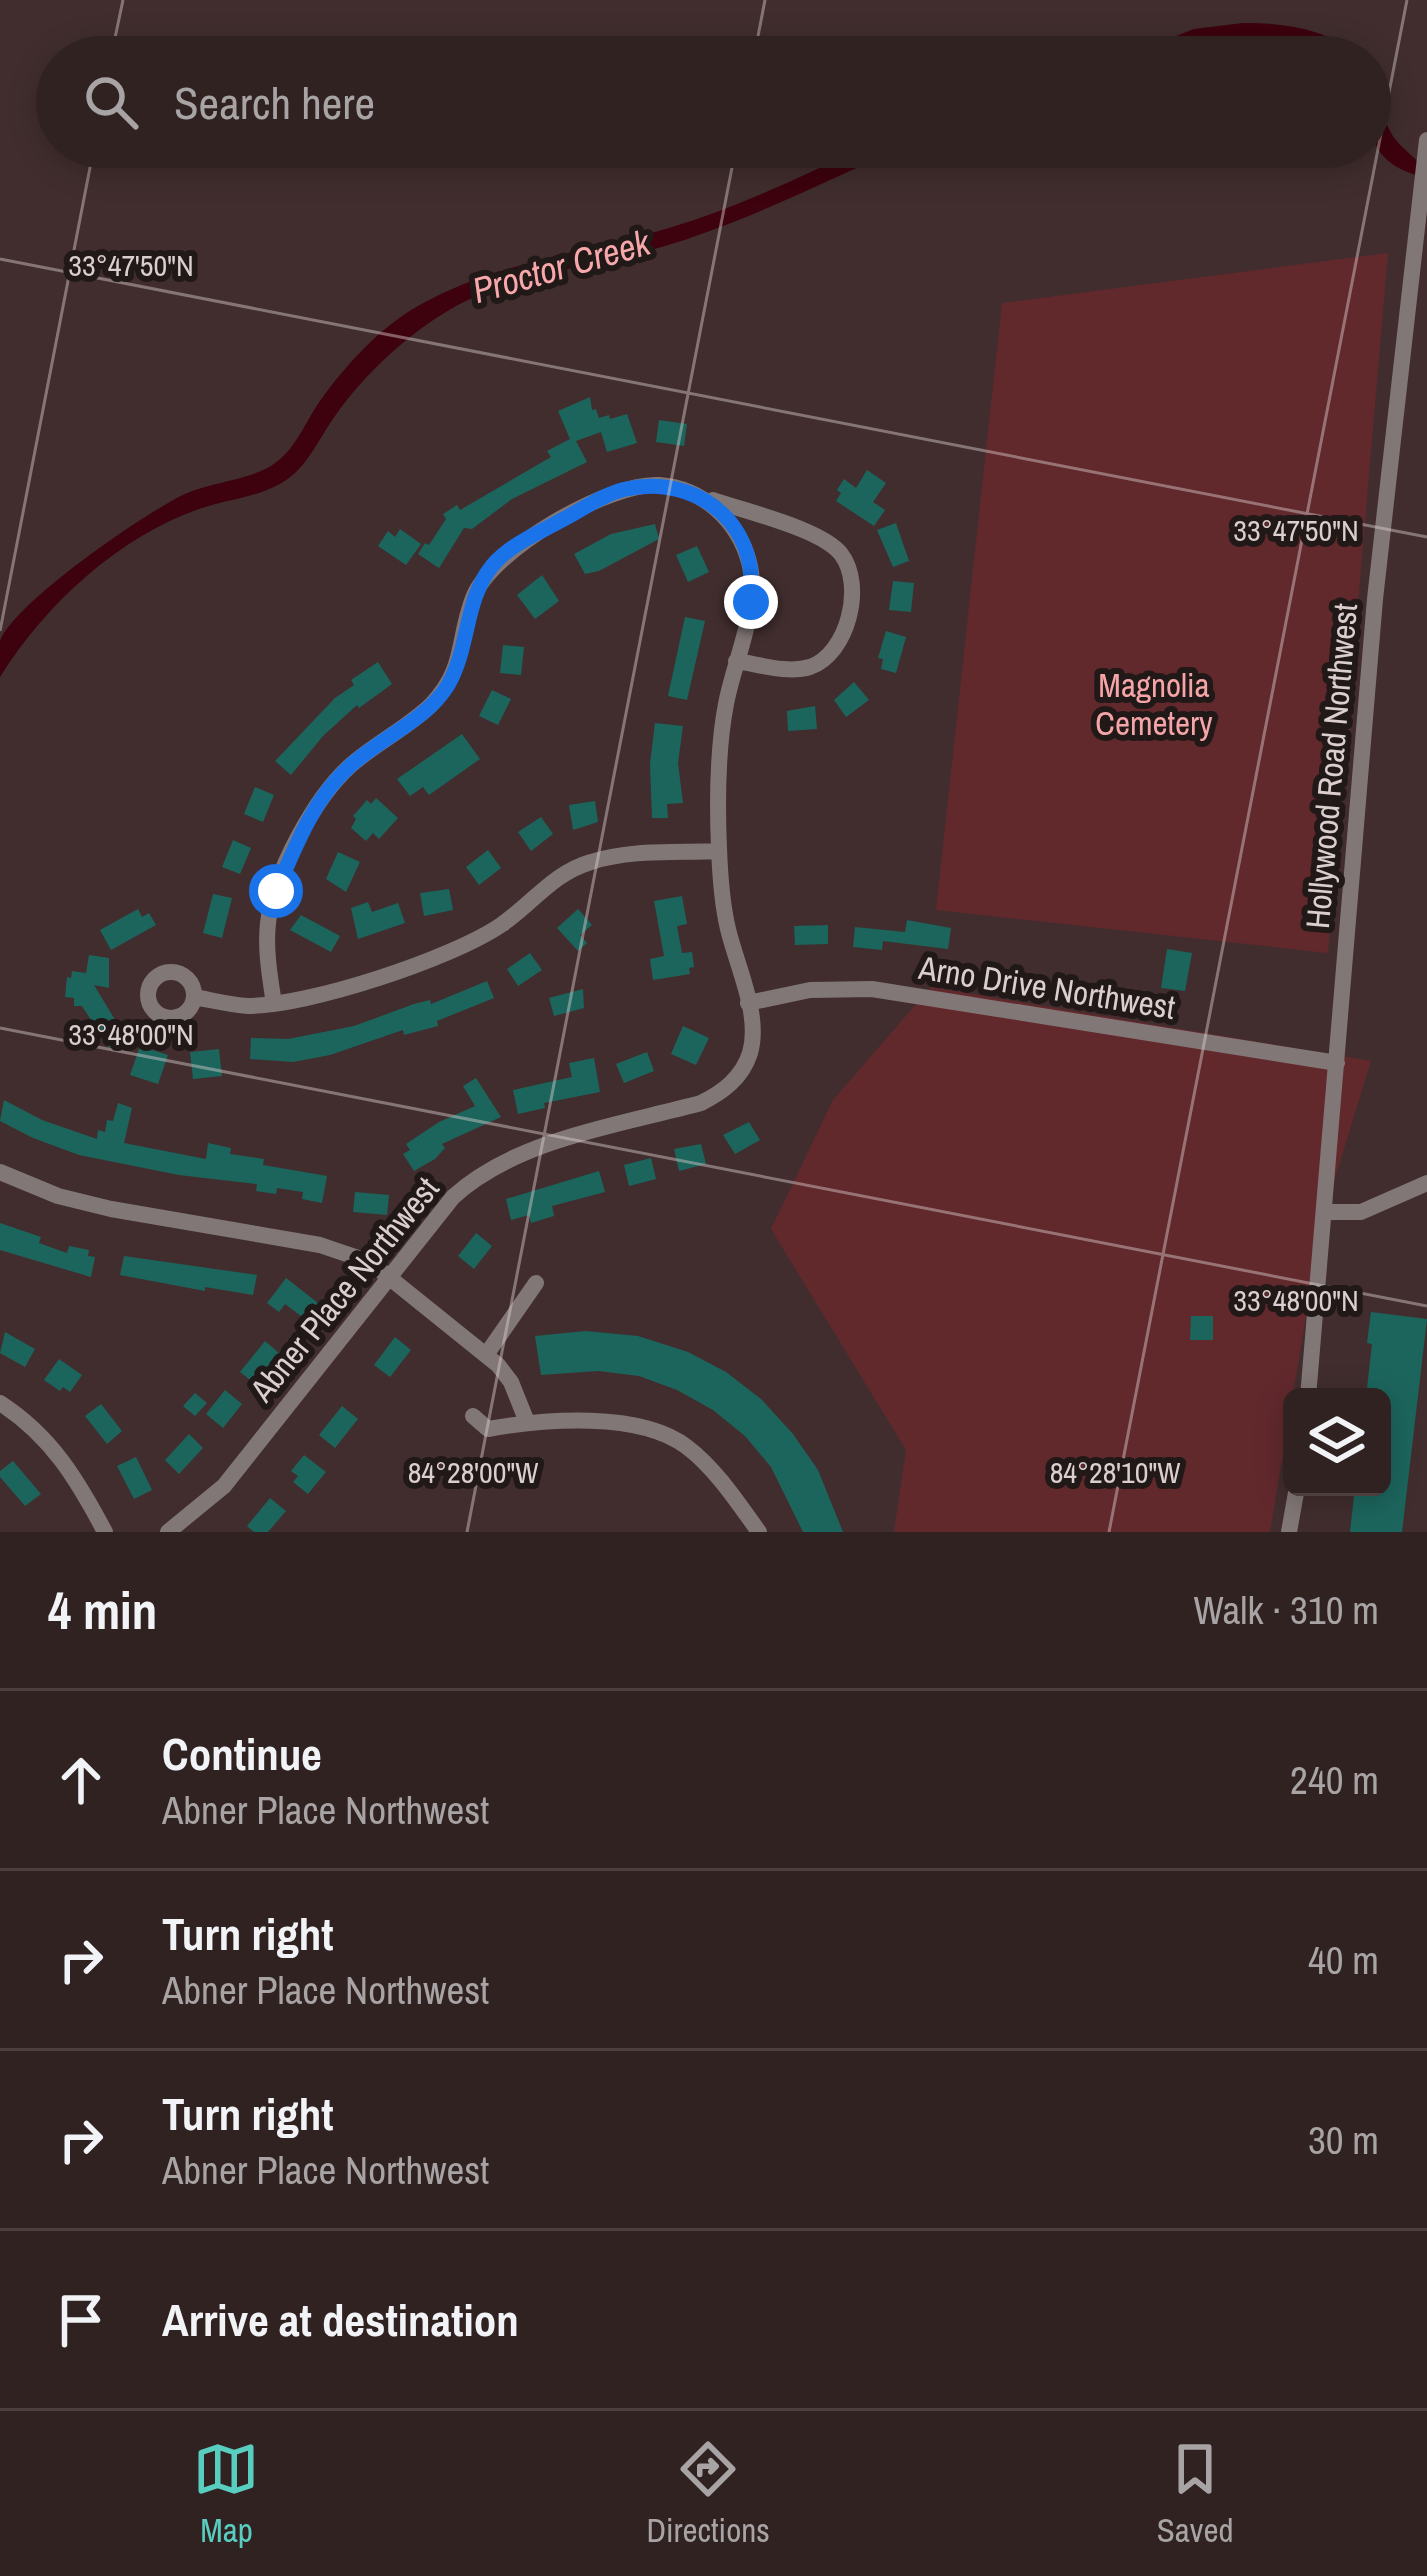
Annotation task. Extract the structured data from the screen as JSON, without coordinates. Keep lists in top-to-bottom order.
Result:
{
  "streets": {
    "street": ["Hollywood Road Northwest", "Arno Drive Northwest", "Abner Place Northwest"]
  },
  "crossings": [
    ["Hollywood Road Northwest", "Arno Drive Northwest"],
    ["Arno Drive Northwest", "Abner Place Northwest"]
  ],
  "water": ["Proctor Creek"],
  "parks": ["Magnolia Cemetery"],
  "page": {
    "search": "Search here",
    "heading": ["4 min", "Walk · 310 m"],
    "list": [
      ["Continue", "Abner Place Northwest", "240 m"],
      ["Turn right", "Abner Place Northwest", "40 m"],
      ["Turn right", "Abner Place Northwest", "30 m"],
      "Arrive at destination"
    ],
    "nav": ["Map", "Directions", "Saved"]
  },
  "coordinates": [
    "33°47'50\"N",
    "33°48'00\"N",
    "84°28'00\"W",
    "84°28'10\"W"
  ]
}
